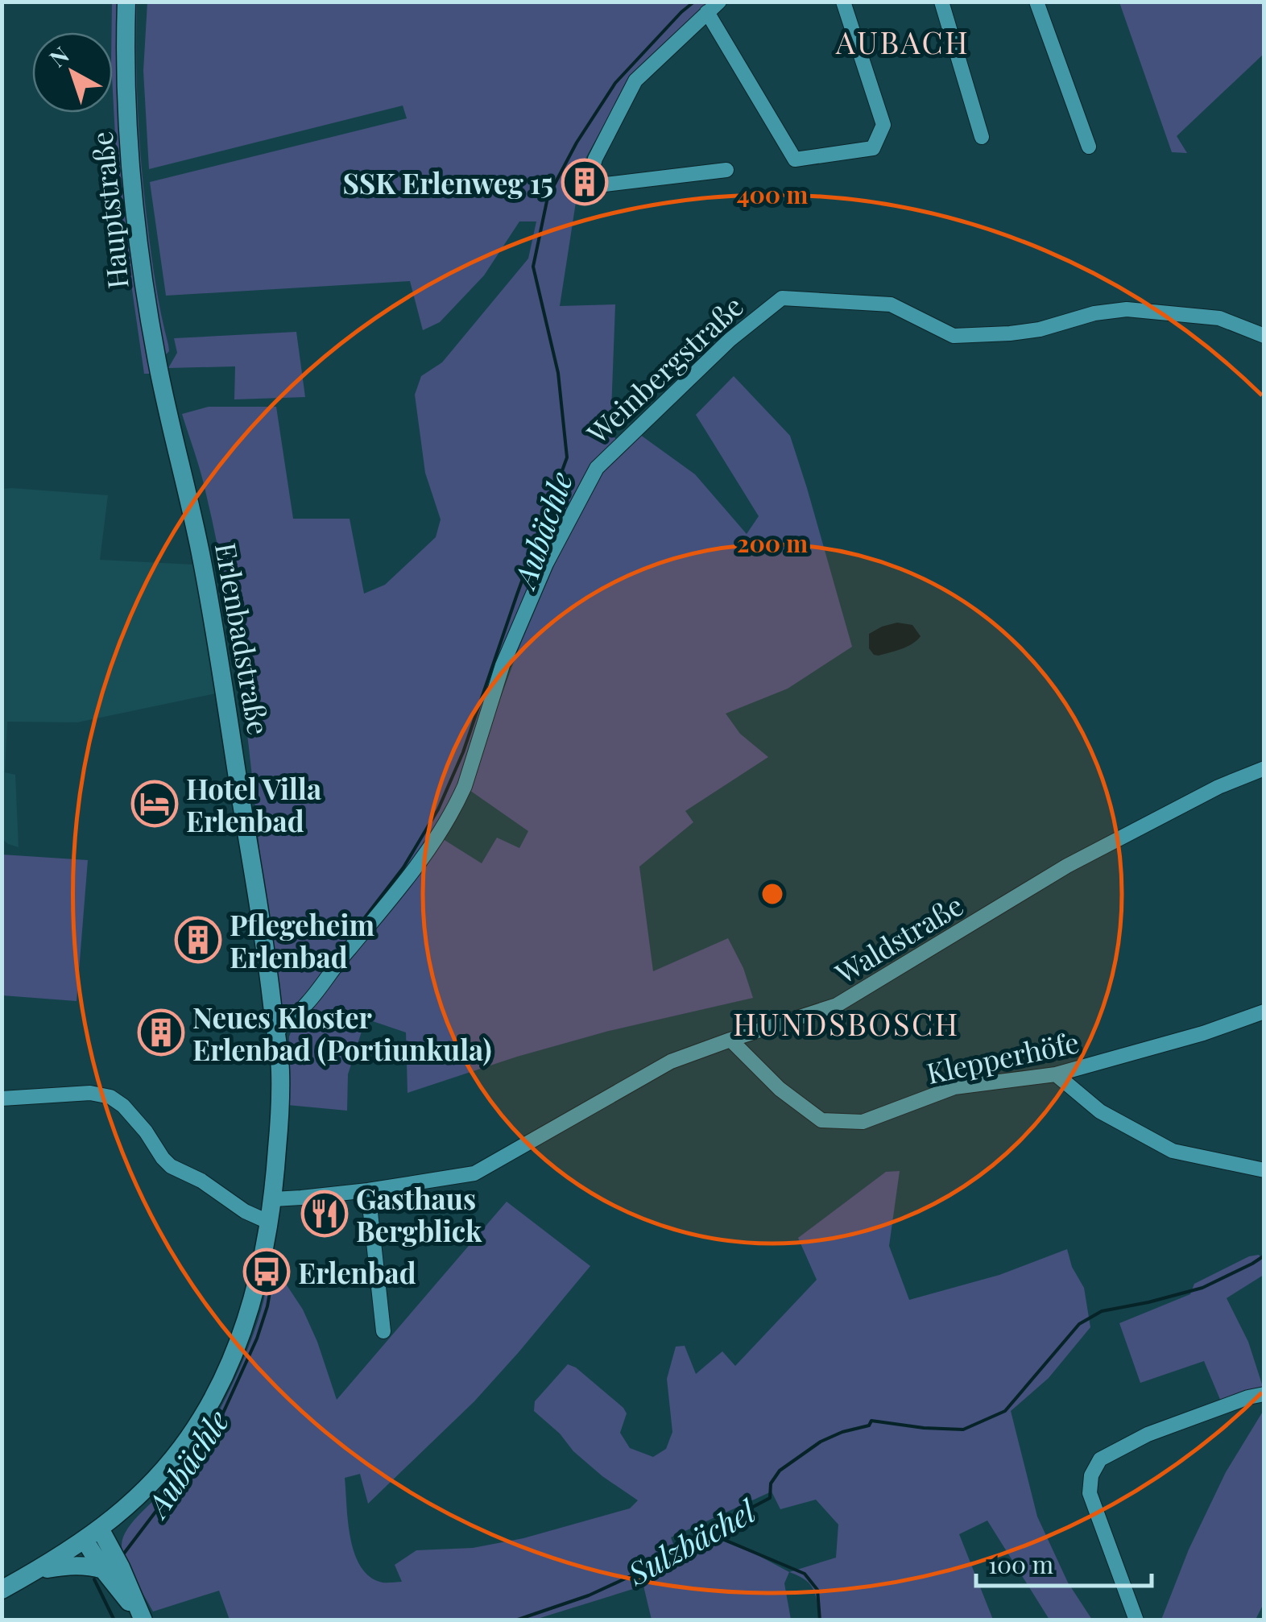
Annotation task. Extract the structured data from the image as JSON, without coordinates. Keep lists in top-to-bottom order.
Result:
{
  "streets": {
    "main road": ["Hauptstraße", "Erlenbadstraße"],
    "street": ["Weinbergstraße", "Waldstraße", "Klepperhöfe"]
  },
  "crossings": [
    ["Hauptstraße", "Erlenbadstraße"],
    ["Weinbergstraße", "Erlenbadstraße"],
    ["Erlenbadstraße", "Waldstraße"],
    ["Waldstraße", "Klepperhöfe"]
  ],
  "districts": ["AUBACH", "HUNDSBOSCH"],
  "water": ["Aubächle", "Sulzbächel"],
  "places": {
    "building": ["SSK Erlenweg 15", "Pflegeheim Erlenbad", "Neues Kloster Erlenbad (Portiunkula)"],
    "hotel": ["Hotel Villa Erlenbad"],
    "restaurant": ["Gasthaus Bergblick"],
    "bus stop": ["Erlenbad"]
  },
  "scale_bar": "100 m",
  "north": "top left",
  "rings": ["400 m", "200 m"]
}
